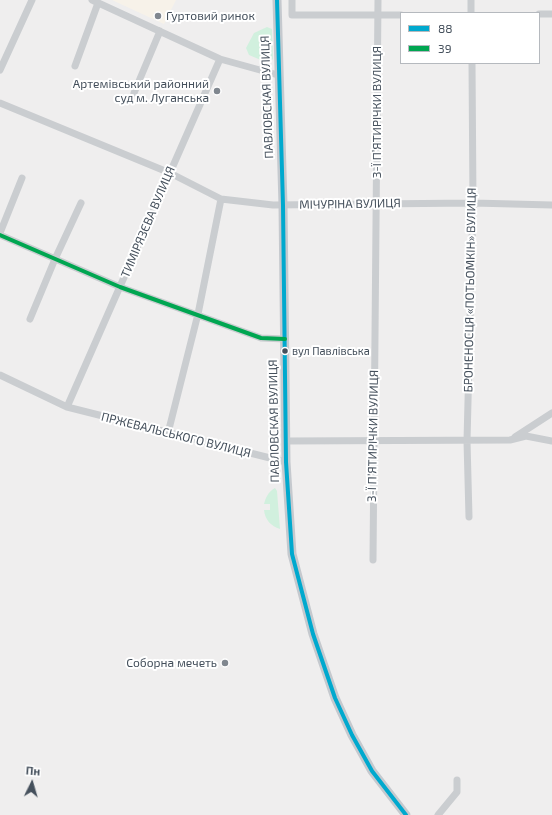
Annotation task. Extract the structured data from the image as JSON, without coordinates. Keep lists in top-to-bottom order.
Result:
{
  "streets": {
    "main road": ["ПАВЛОВСКАЯ ВУЛИЦЯ"],
    "street": [
      "3-Ї П’ЯТИРІЧКИ ВУЛИЦЯ",
      "МІЧУРІНА ВУЛИЦЯ",
      "ТИМІРЯЗЄВА ВУЛИЦЯ",
      "БРОНЕНОСЦЯ «ПОТЬОМКІН» ВУЛИЦЯ",
      "ПРЖЕВАЛЬСЬКОГО ВУЛИЦЯ"
    ]
  },
  "crossings": [
    ["ПАВЛОВСКАЯ ВУЛИЦЯ", "МІЧУРІНА ВУЛИЦЯ"],
    ["ПАВЛОВСКАЯ ВУЛИЦЯ", "ПРЖЕВАЛЬСЬКОГО ВУЛИЦЯ"],
    ["3-Ї П’ЯТИРІЧКИ ВУЛИЦЯ", "МІЧУРІНА ВУЛИЦЯ"],
    ["МІЧУРІНА ВУЛИЦЯ", "ТИМІРЯЗЄВА ВУЛИЦЯ"],
    ["МІЧУРІНА ВУЛИЦЯ", "БРОНЕНОСЦЯ «ПОТЬОМКІН» ВУЛИЦЯ"],
    ["ТИМІРЯЗЄВА ВУЛИЦЯ", "ПРЖЕВАЛЬСЬКОГО ВУЛИЦЯ"]
  ],
  "places": [
    "Гуртовий ринок",
    "Артемівський районний суд м. Луганська",
    "вул Павлівська",
    "Соборна мечеть"
  ],
  "lines": ["transit line 88", "transit line 39"],
  "legend": ["88", "39"],
  "north": "top"
}
